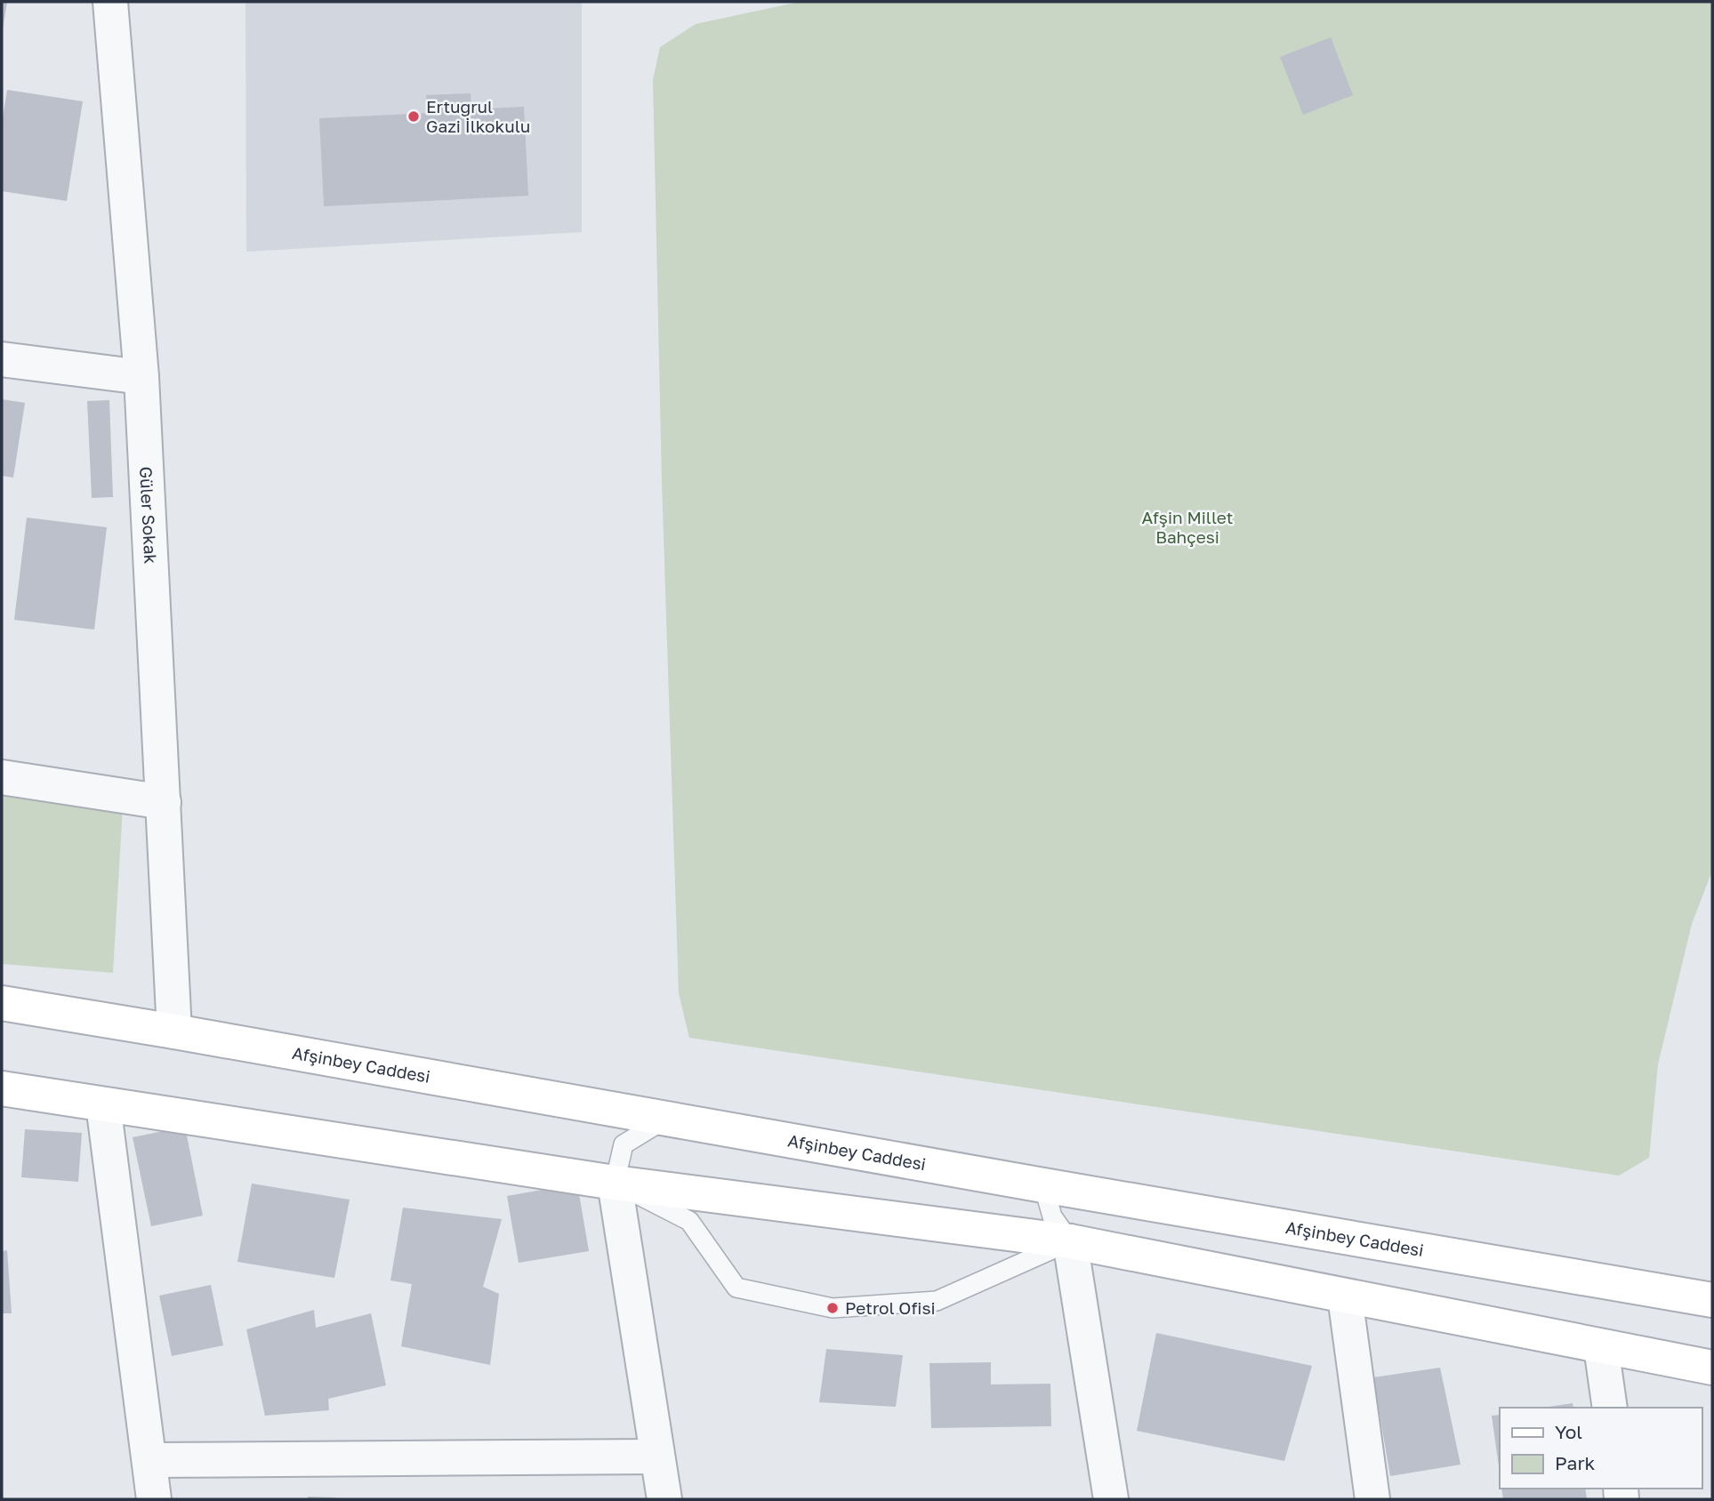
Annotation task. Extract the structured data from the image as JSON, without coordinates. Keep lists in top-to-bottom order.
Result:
{
  "streets": {
    "main road": ["Afşinbey Caddesi"],
    "street": ["Güler Sokak"]
  },
  "crossings": [
    ["Güler Sokak", "Afşinbey Caddesi"]
  ],
  "parks": ["Afşin Millet Bahçesi"],
  "places": ["Ertuğrul Gazi İlkokulu", "Petrol Ofisi"],
  "legend": ["Yol", "Park"]
}
